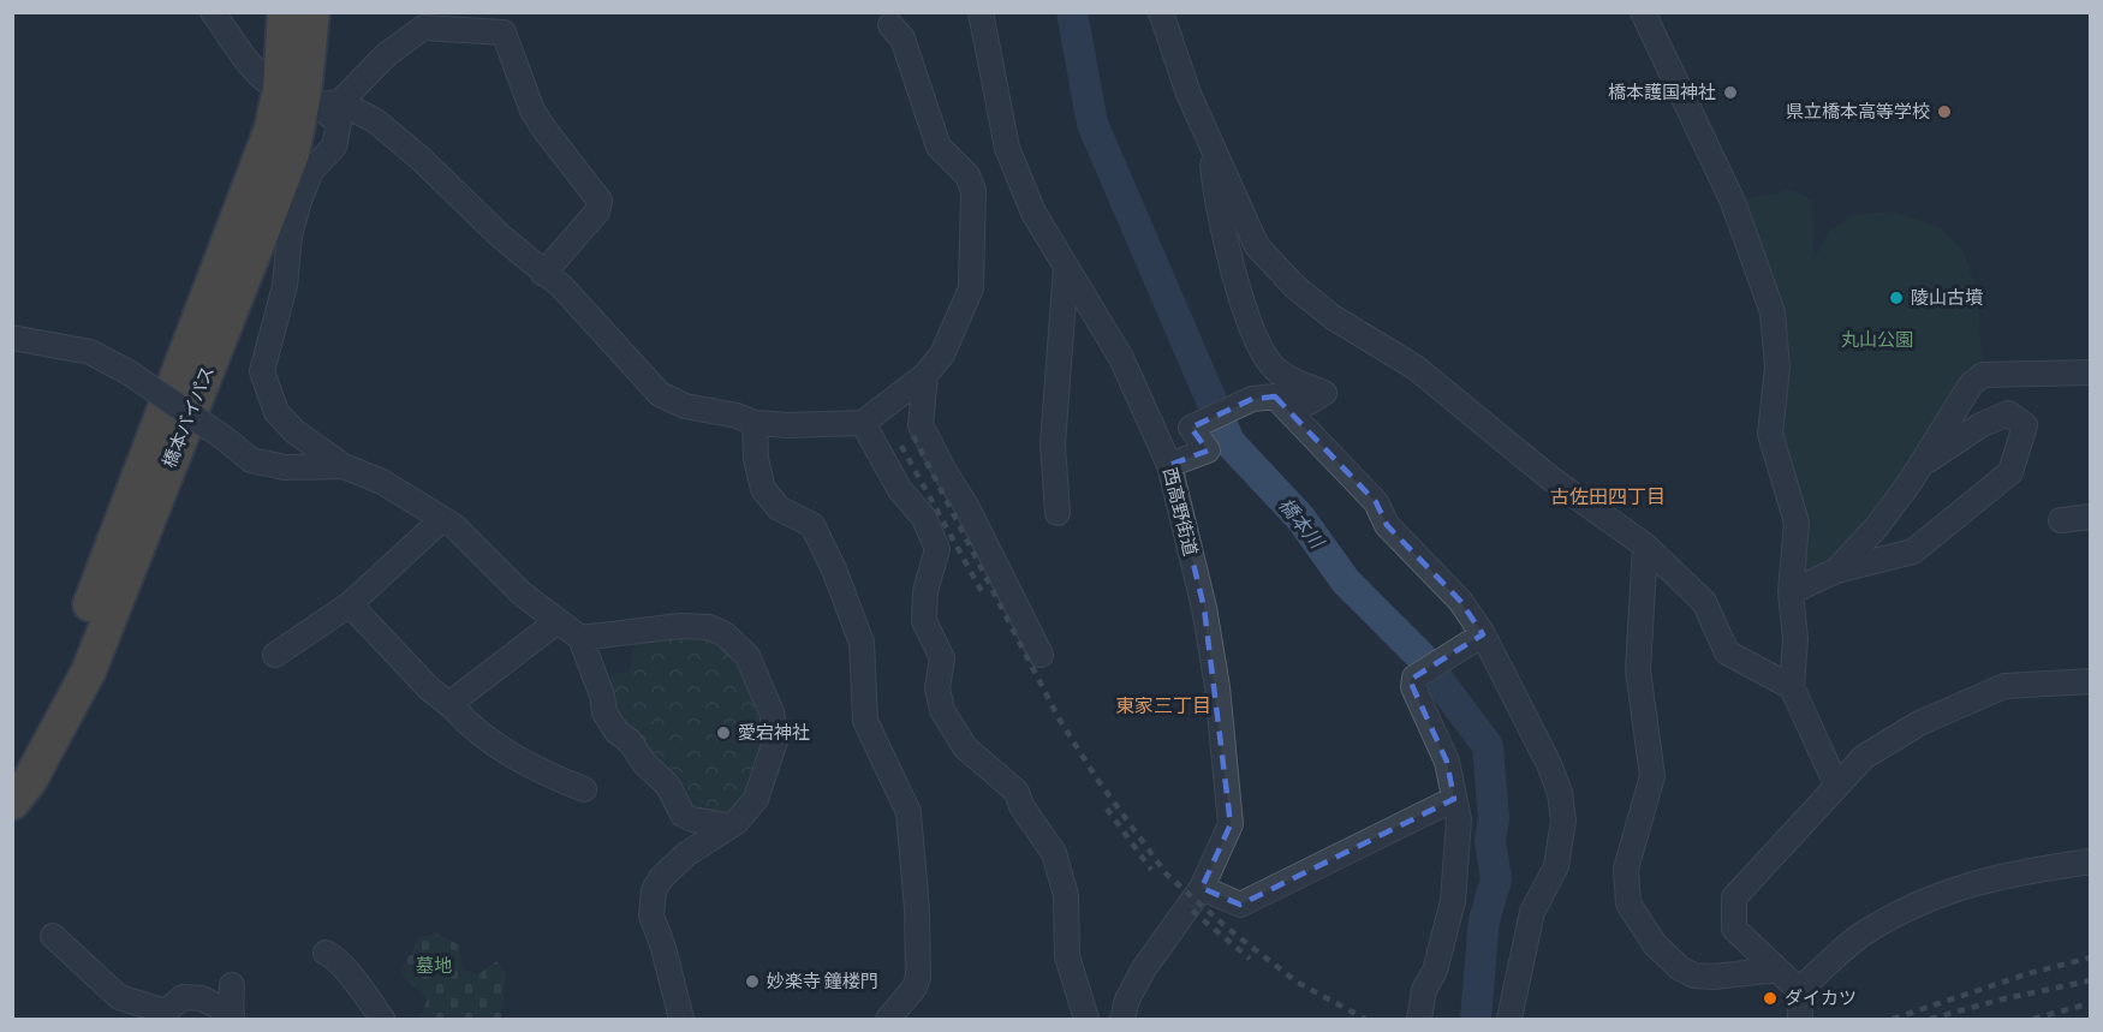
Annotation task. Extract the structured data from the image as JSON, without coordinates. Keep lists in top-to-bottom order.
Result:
{
  "streets": {
    "highway": ["橋本バイパス"],
    "street": ["西高野街道"]
  },
  "districts": ["古佐田四丁目", "東家三丁目"],
  "water": ["橋本川"],
  "parks": ["丸山公園", "墓地"],
  "places": [
    "橋本護国神社",
    "県立橋本高等学校",
    "陵山古墳",
    "愛宕神社",
    "妙楽寺 鐘楼門",
    "ダイカツ"
  ]
}
